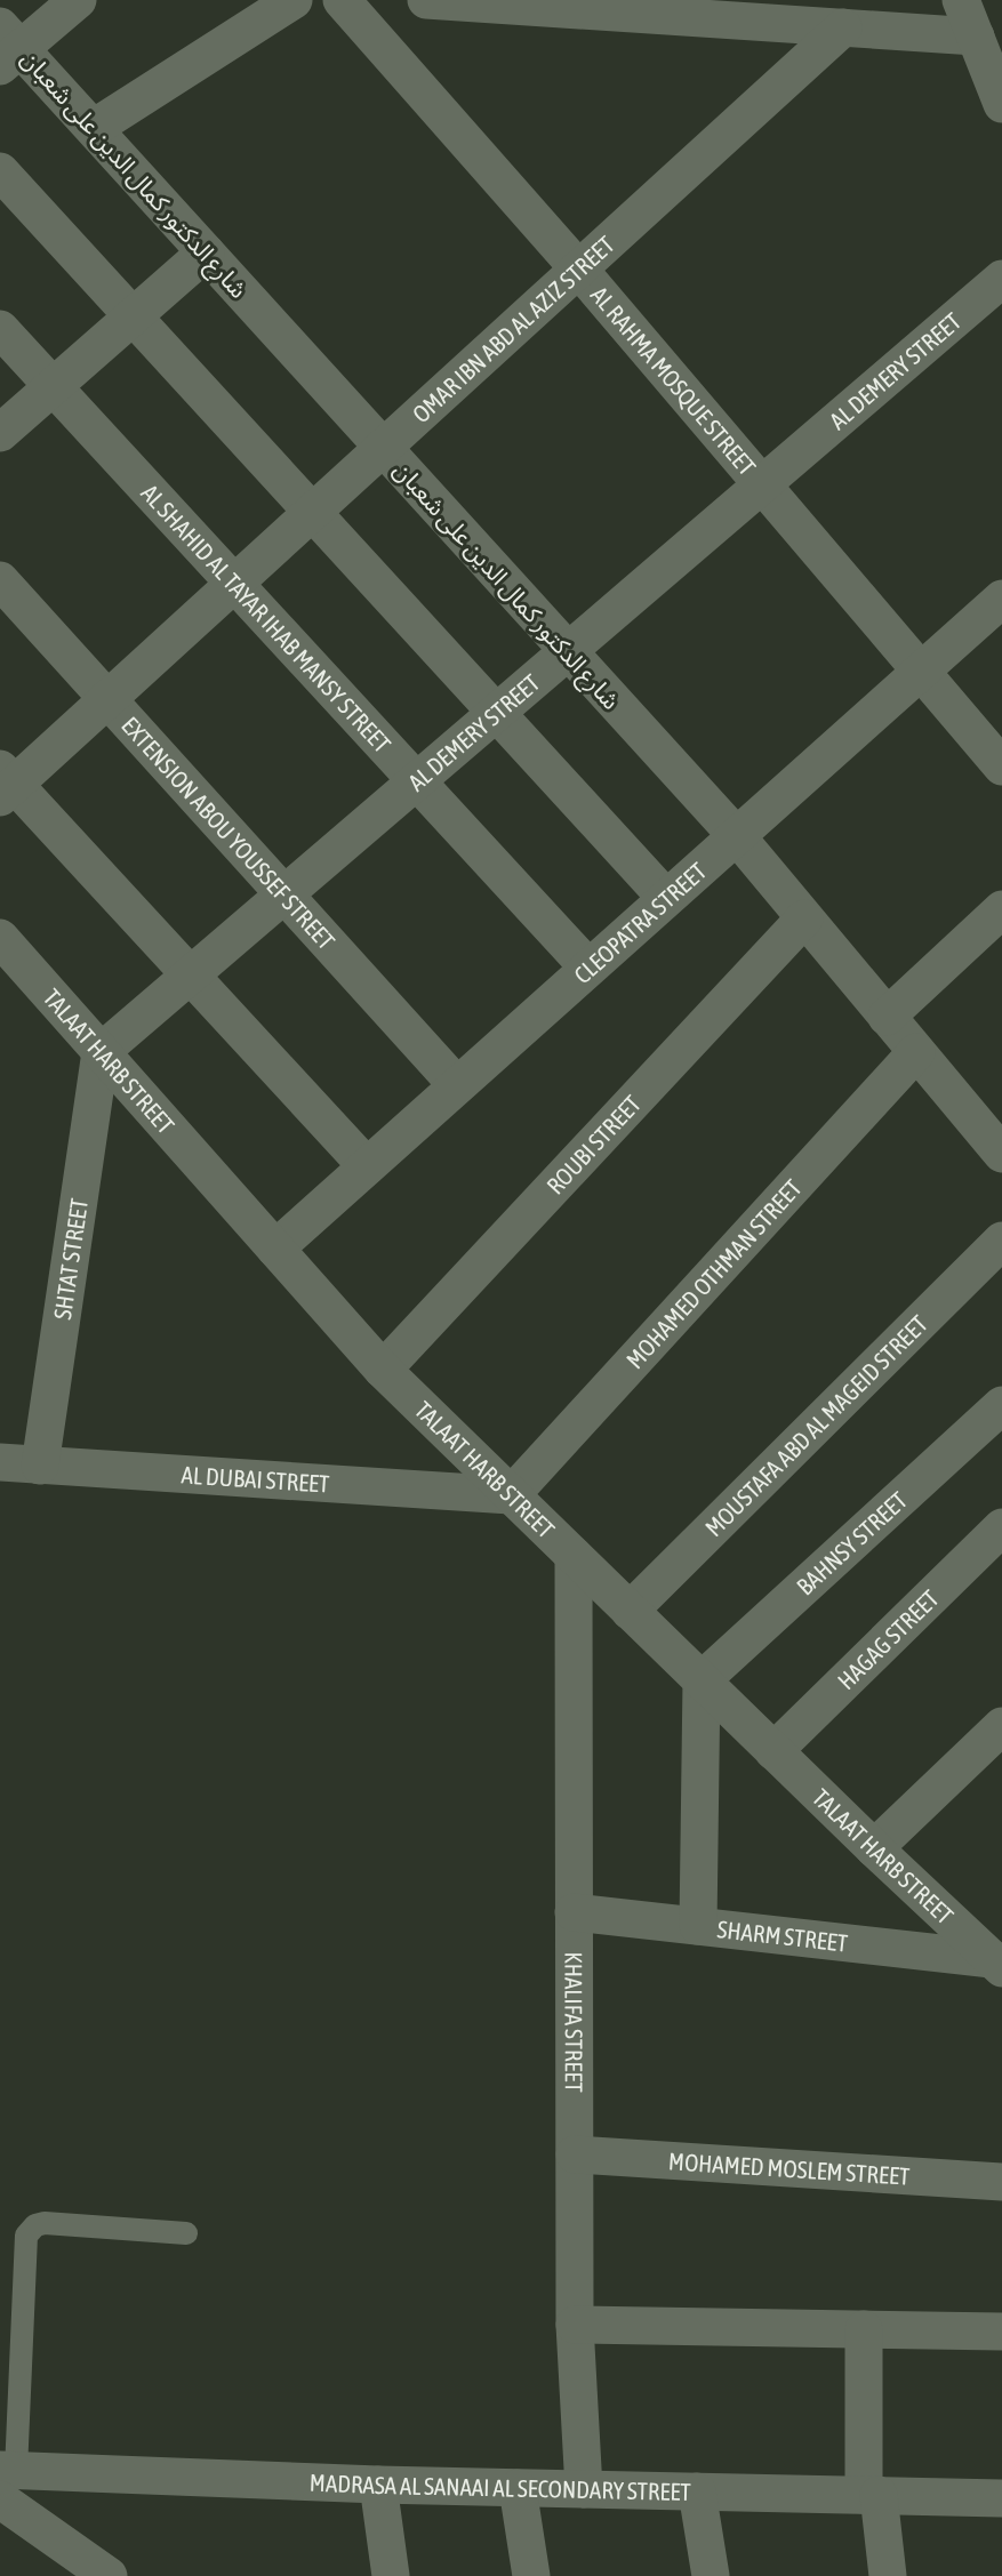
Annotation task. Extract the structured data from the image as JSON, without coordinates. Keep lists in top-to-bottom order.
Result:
{
  "streets": {
    "street": [
      "شارع الدكتور كمال الدين على شعبان",
      "OMAR IBN ABD AL AZIZ STREET",
      "AL DEMERY STREET",
      "AL RAHMA MOSQUE STREET",
      "AL SHAHID AL TAYAR IHAB MANSY STREET",
      "EXTENSION ABOU YOUSSEF STREET",
      "CLEOPATRA STREET",
      "TALAAT HARB STREET",
      "ROUBI STREET",
      "SHTAT STREET",
      "MOHAMED OTHMAN STREET",
      "MOUSTAFA ABD AL MAGEID STREET",
      "AL DUBAI STREET",
      "BAHNSY STREET",
      "HAGAG STREET",
      "SHARM STREET",
      "KHALIFA STREET",
      "MOHAMED MOSLEM STREET",
      "MADRASA AL SANAAI AL SECONDARY STREET"
    ]
  },
  "crossings": [
    ["شارع الدكتور كمال الدين على شعبان", "OMAR IBN ABD AL AZIZ STREET"],
    ["شارع الدكتور كمال الدين على شعبان", "AL DEMERY STREET"],
    ["شارع الدكتور كمال الدين على شعبان", "CLEOPATRA STREET"],
    ["شارع الدكتور كمال الدين على شعبان", "ROUBI STREET"],
    ["شارع الدكتور كمال الدين على شعبان", "MOHAMED OTHMAN STREET"],
    ["OMAR IBN ABD AL AZIZ STREET", "AL RAHMA MOSQUE STREET"],
    ["OMAR IBN ABD AL AZIZ STREET", "AL SHAHID AL TAYAR IHAB MANSY STREET"],
    ["OMAR IBN ABD AL AZIZ STREET", "EXTENSION ABOU YOUSSEF STREET"],
    ["AL DEMERY STREET", "AL RAHMA MOSQUE STREET"],
    ["AL DEMERY STREET", "AL SHAHID AL TAYAR IHAB MANSY STREET"],
    ["AL DEMERY STREET", "EXTENSION ABOU YOUSSEF STREET"],
    ["AL DEMERY STREET", "TALAAT HARB STREET"],
    ["AL DEMERY STREET", "SHTAT STREET"],
    ["AL RAHMA MOSQUE STREET", "CLEOPATRA STREET"],
    ["AL SHAHID AL TAYAR IHAB MANSY STREET", "CLEOPATRA STREET"],
    ["EXTENSION ABOU YOUSSEF STREET", "CLEOPATRA STREET"],
    ["CLEOPATRA STREET", "TALAAT HARB STREET"],
    ["TALAAT HARB STREET", "ROUBI STREET"],
    ["TALAAT HARB STREET", "SHTAT STREET"],
    ["TALAAT HARB STREET", "MOHAMED OTHMAN STREET"],
    ["TALAAT HARB STREET", "MOUSTAFA ABD AL MAGEID STREET"],
    ["TALAAT HARB STREET", "AL DUBAI STREET"],
    ["TALAAT HARB STREET", "BAHNSY STREET"],
    ["TALAAT HARB STREET", "HAGAG STREET"],
    ["TALAAT HARB STREET", "SHARM STREET"],
    ["TALAAT HARB STREET", "KHALIFA STREET"],
    ["SHTAT STREET", "AL DUBAI STREET"],
    ["MOHAMED OTHMAN STREET", "AL DUBAI STREET"],
    ["SHARM STREET", "KHALIFA STREET"],
    ["KHALIFA STREET", "MOHAMED MOSLEM STREET"],
    ["KHALIFA STREET", "MADRASA AL SANAAI AL SECONDARY STREET"]
  ]
}
